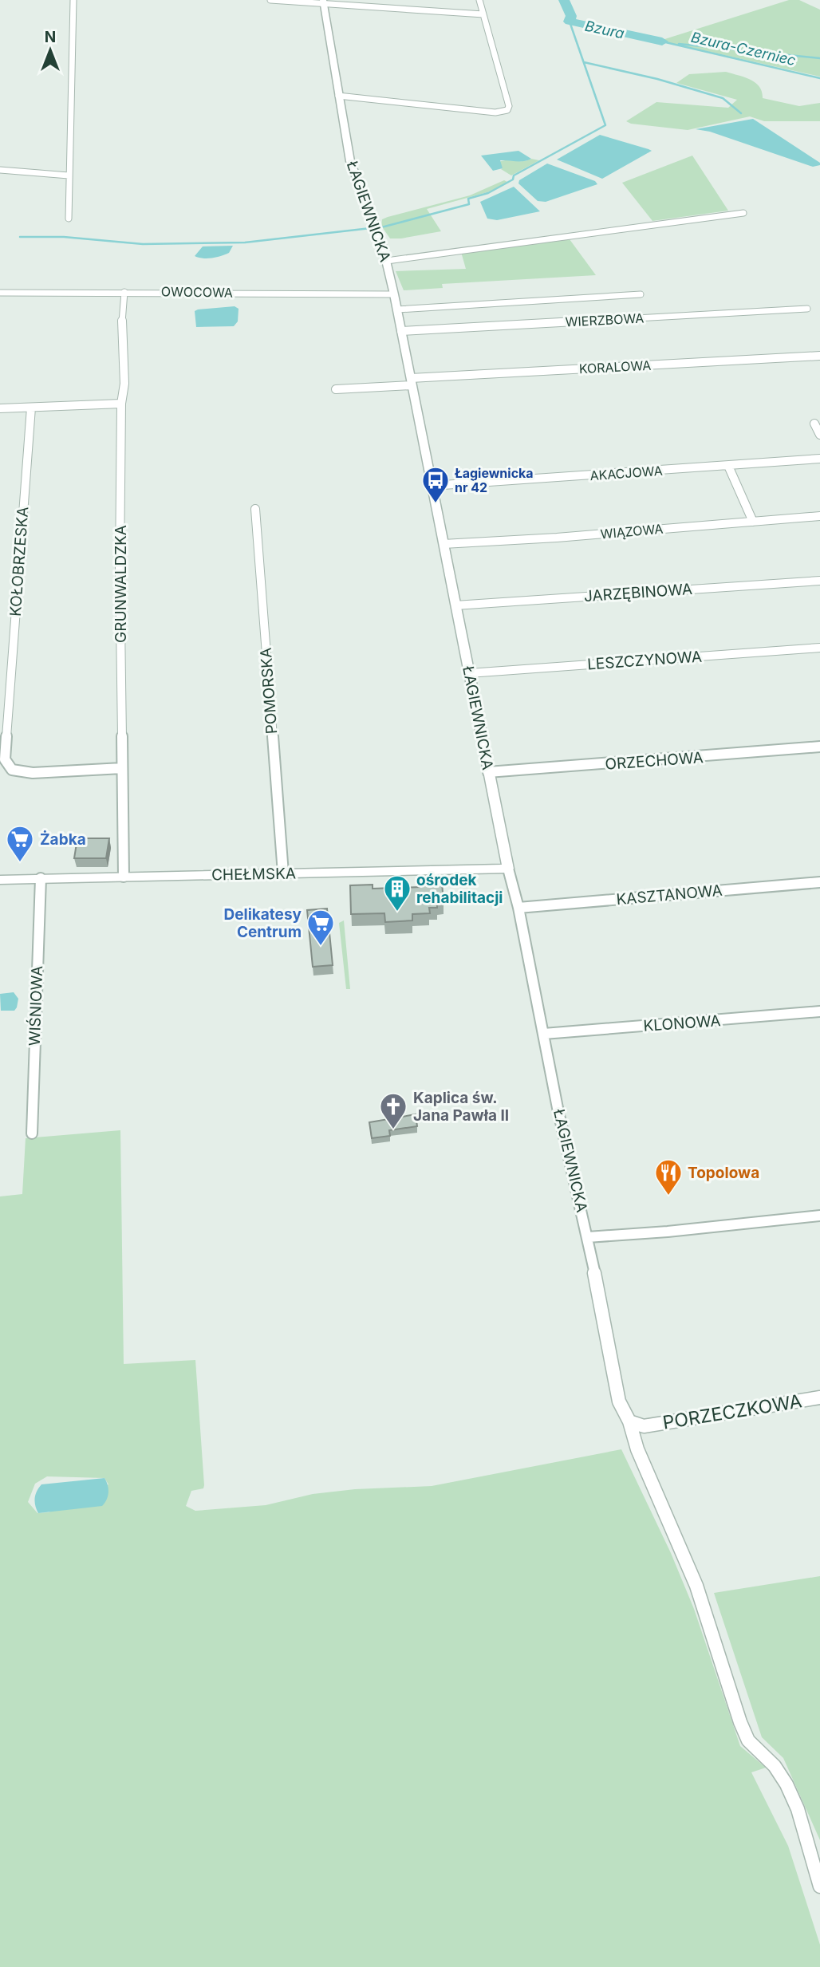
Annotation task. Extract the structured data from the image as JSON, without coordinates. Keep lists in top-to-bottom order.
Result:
{
  "streets": {
    "street": [
      "ŁAGIEWNICKA",
      "OWOCOWA",
      "WIERZBOWA",
      "KORALOWA",
      "AKACJOWA",
      "WIĄZOWA",
      "KOŁOBRZESKA",
      "GRUNWALDZKA",
      "JARZĘBINOWA",
      "LESZCZYNOWA",
      "POMORSKA",
      "ORZECHOWA",
      "CHEŁMSKA",
      "KASZTANOWA",
      "WIŚNIOWA",
      "KLONOWA",
      "PORZECZKOWA"
    ]
  },
  "crossings": [
    ["ŁAGIEWNICKA", "OWOCOWA"],
    ["ŁAGIEWNICKA", "WIERZBOWA"],
    ["ŁAGIEWNICKA", "KORALOWA"],
    ["ŁAGIEWNICKA", "AKACJOWA"],
    ["ŁAGIEWNICKA", "WIĄZOWA"],
    ["ŁAGIEWNICKA", "JARZĘBINOWA"],
    ["ŁAGIEWNICKA", "LESZCZYNOWA"],
    ["ŁAGIEWNICKA", "ORZECHOWA"],
    ["ŁAGIEWNICKA", "CHEŁMSKA"],
    ["ŁAGIEWNICKA", "KASZTANOWA"],
    ["ŁAGIEWNICKA", "KLONOWA"],
    ["ŁAGIEWNICKA", "PORZECZKOWA"],
    ["OWOCOWA", "GRUNWALDZKA"],
    ["KOŁOBRZESKA", "GRUNWALDZKA"],
    ["GRUNWALDZKA", "CHEŁMSKA"],
    ["POMORSKA", "CHEŁMSKA"],
    ["CHEŁMSKA", "WIŚNIOWA"]
  ],
  "water": ["Bzura", "Bzura-Czerniec"],
  "places": {
    "bus stop": ["Łagiewnicka nr 42"],
    "supermarket": ["Żabka", "Delikatesy Centrum"],
    "building": ["ośrodek rehabilitacji"],
    "church": ["Kaplica św. Jana Pawła II"],
    "restaurant": ["Topolowa"]
  },
  "north": "top"
}
